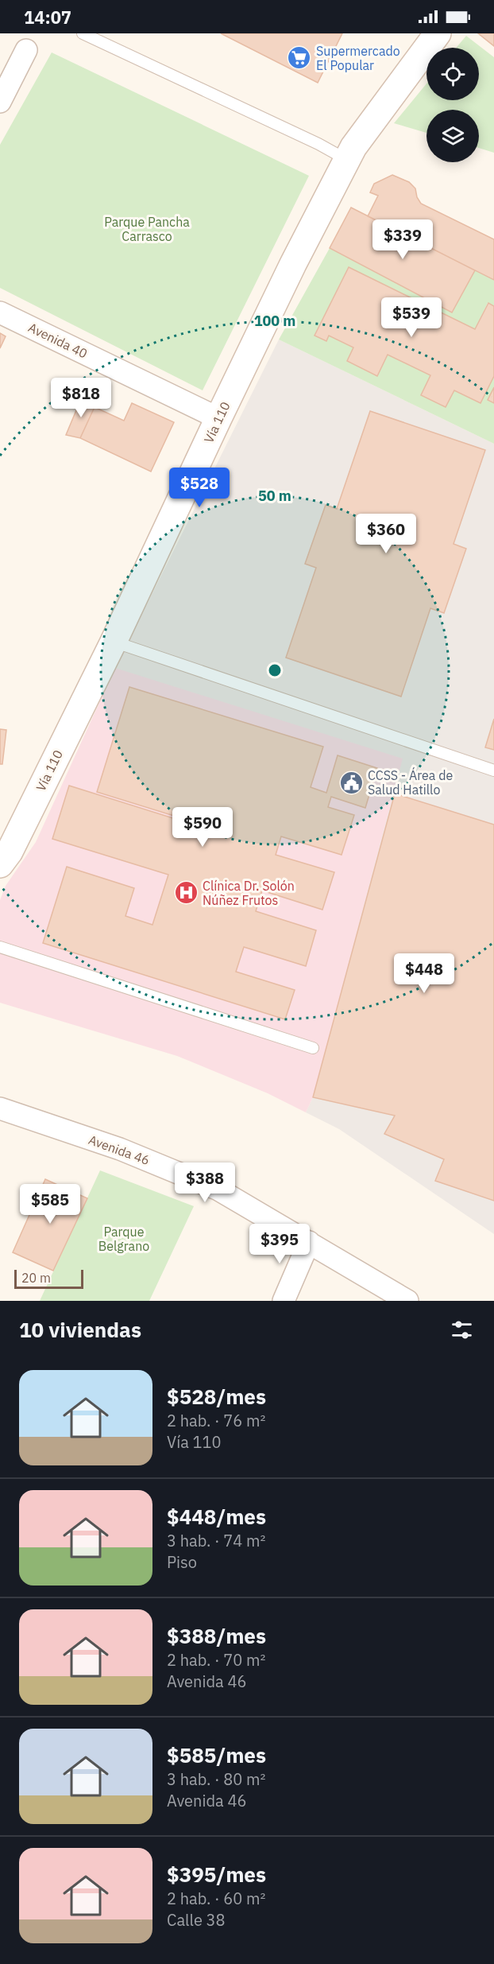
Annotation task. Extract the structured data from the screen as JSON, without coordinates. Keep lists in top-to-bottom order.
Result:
{
  "streets": {
    "main road": ["Vía 110"],
    "street": ["Avenida 40", "Avenida 46"]
  },
  "crossings": [
    ["Avenida 40", "Vía 110"]
  ],
  "parks": ["Parque Pancha Carrasco", "Parque Belgrano"],
  "places": {
    "supermarket": ["Supermercado El Popular"],
    "public building": ["CCSS - Área de Salud Hatillo"],
    "hospital": ["Clínica Dr. Solón Núñez Frutos"]
  },
  "scale_bar": "20 m",
  "page": {
    "status": "14:07",
    "price": [
      "$339",
      "$539",
      "$818",
      "$528",
      "$360",
      "$590",
      "$448",
      "$388",
      "$585",
      "$395"
    ],
    "scale": "20 m",
    "heading": "10 viviendas",
    "list": [
      {
        "name": "$528/mes",
        "note": "2 hab. · 76 m² · Vía 110"
      },
      {
        "name": "$448/mes",
        "note": "3 hab. · 74 m² · Piso"
      },
      {
        "name": "$388/mes",
        "note": "2 hab. · 70 m² · Avenida 46"
      },
      {
        "name": "$585/mes",
        "note": "3 hab. · 80 m² · Avenida 46"
      },
      {
        "name": "$395/mes",
        "note": "2 hab. · 60 m² · Calle 38"
      }
    ]
  },
  "rings": ["100 m", "50 m"]
}
